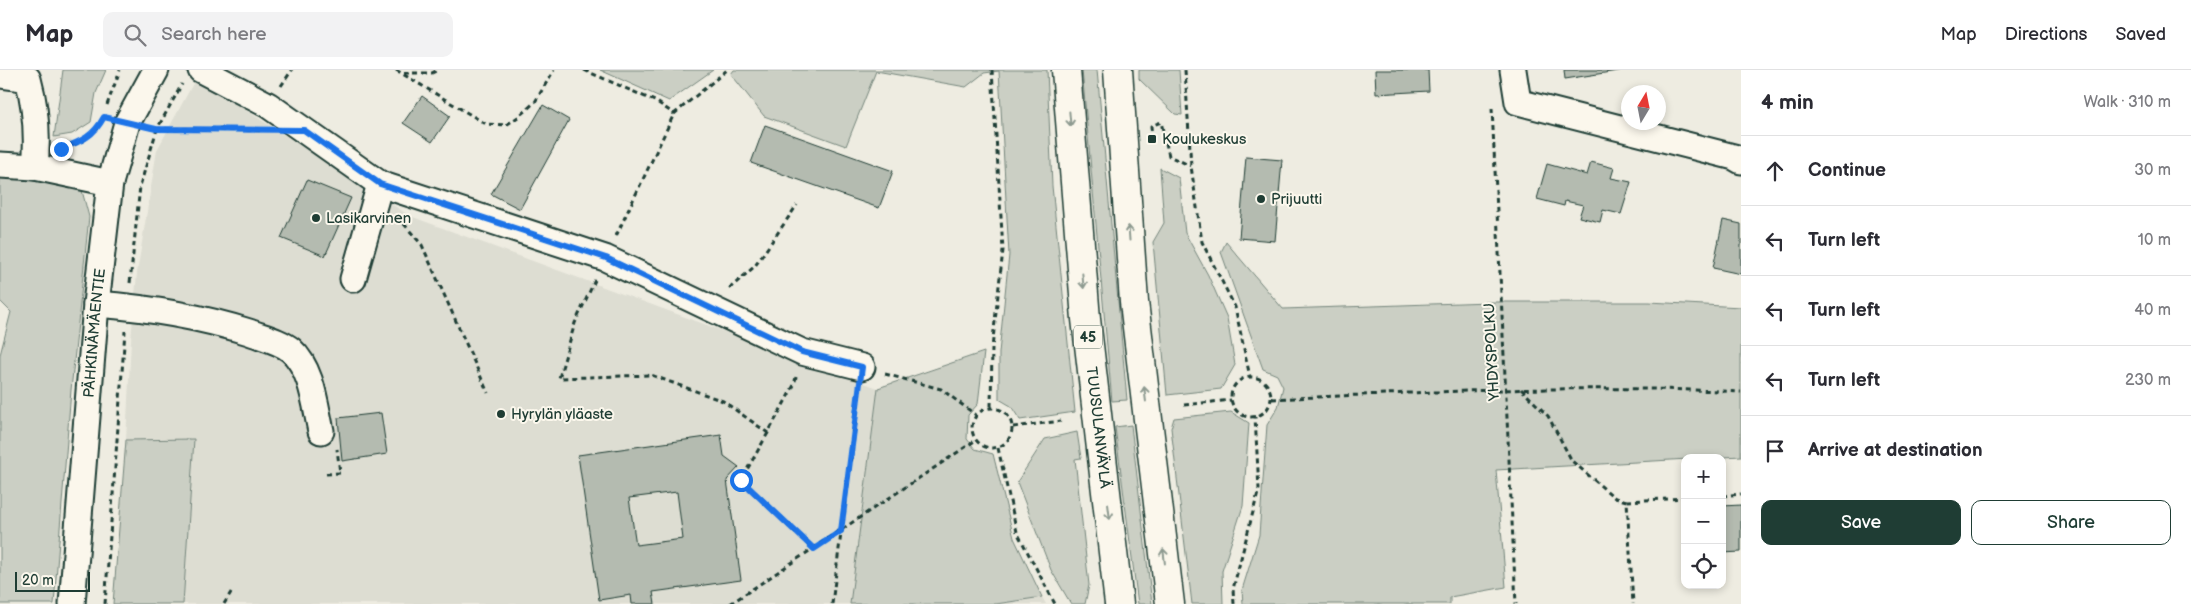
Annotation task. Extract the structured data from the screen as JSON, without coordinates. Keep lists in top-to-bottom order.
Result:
{
  "streets": {
    "main road": ["45", "TUUSULANVÄYLÄ"],
    "street": ["PÄHKINÄMÄENTIE"],
    "path": ["YHDYSPOLKU"]
  },
  "places": {
    "transit": ["Koulukeskus"],
    "other": ["Prijuutti", "Lasikarvinen", "Hyrylän yläaste"]
  },
  "scale_bar": "20 m",
  "north": "top",
  "page": {
    "header": "Map",
    "search": "Search here",
    "nav": ["Map", "Directions", "Saved"],
    "heading": ["4 min", "Walk · 310 m"],
    "list": [
      ["Continue", "30 m"],
      ["Turn left", "10 m"],
      ["Turn left", "40 m"],
      ["Turn left", "230 m"],
      "Arrive at destination"
    ],
    "map_buttons": ["+", "−"],
    "buttons": ["Save", "Share"],
    "scale": "20 m"
  }
}
